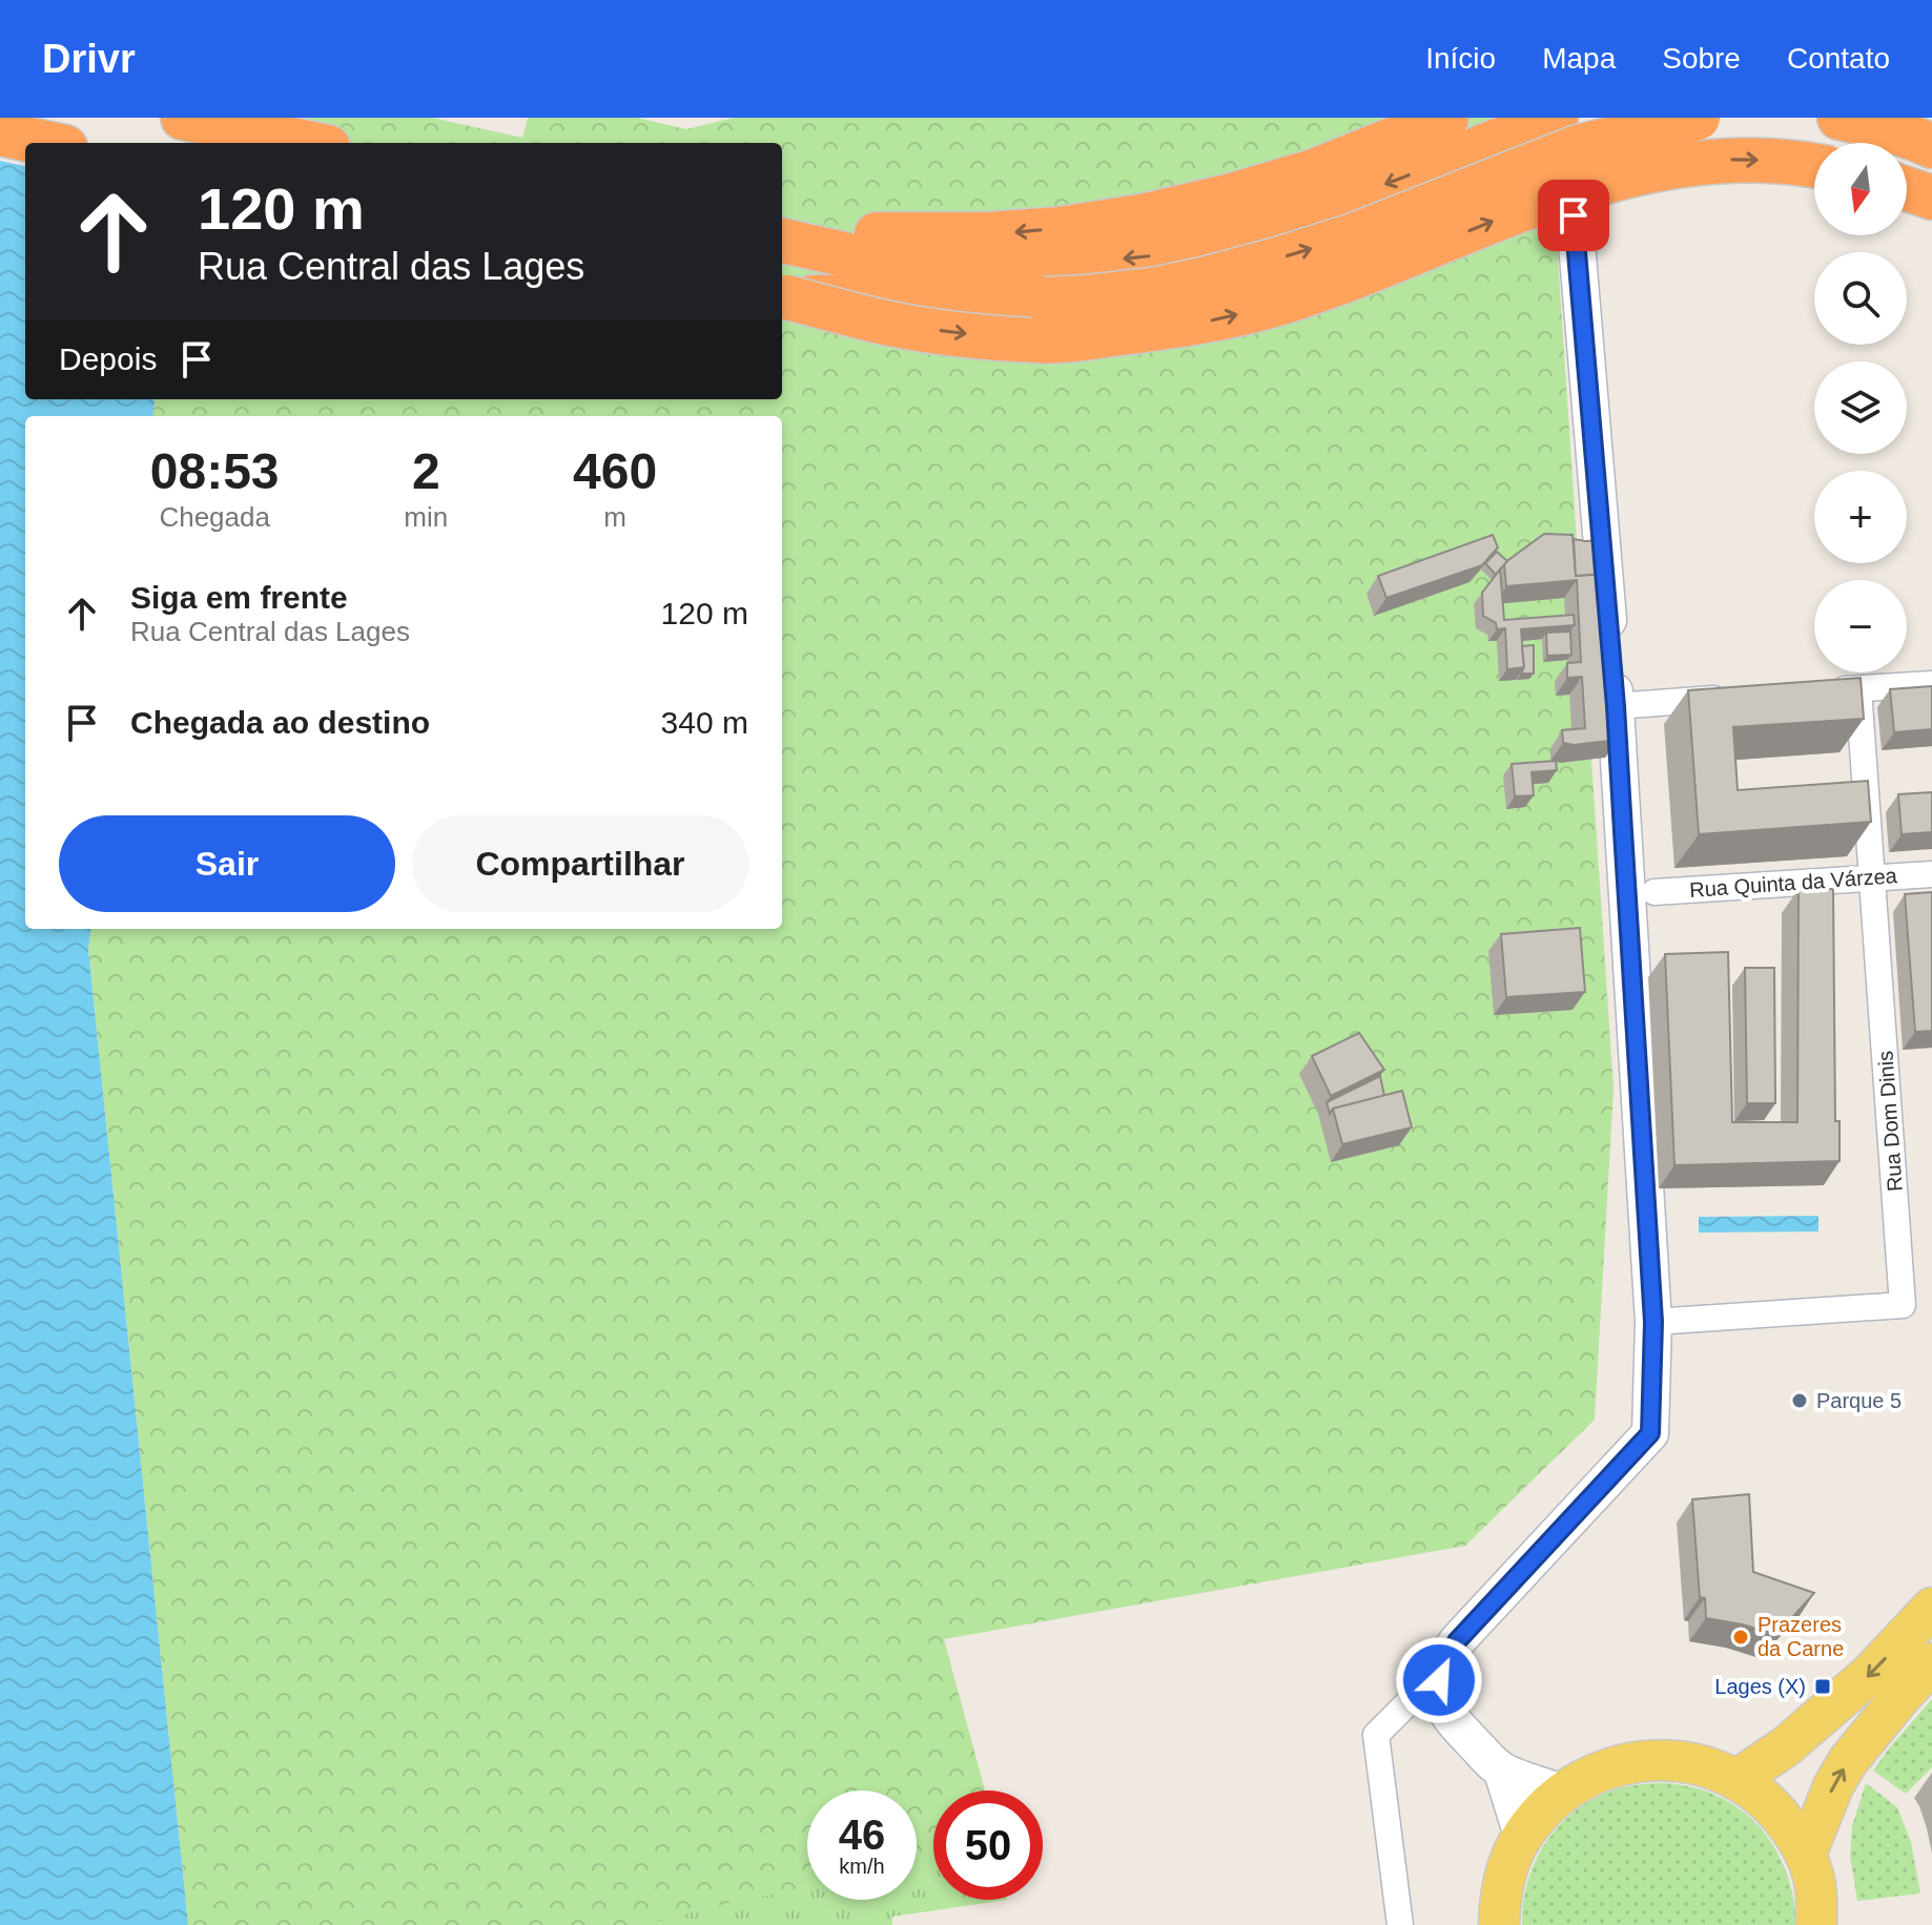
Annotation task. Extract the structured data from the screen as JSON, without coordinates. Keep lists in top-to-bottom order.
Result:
{
  "streets": {
    "street": ["Rua Quinta da Várzea", "Rua Dom Dinis"]
  },
  "crossings": [
    ["Rua Quinta da Várzea", "Rua Dom Dinis"]
  ],
  "places": {
    "other": ["Parque 5", "Prazeres da Carne"],
    "transit": ["Lages (X)"]
  },
  "north": "bottom",
  "page": {
    "header": "Drivr",
    "nav": [
      "Início",
      "Mapa",
      "Sobre",
      "Contato"
    ],
    "map_buttons": ["+", "−"],
    "turn": ["120 m", "Rua Central das Lages"],
    "then": "Depois",
    "eta": [
      "08:53",
      "Chegada",
      "2",
      "min",
      "460",
      "m"
    ],
    "list": [
      {
        "name": "Siga em frente",
        "note": "Rua Central das Lages",
        "value": "120 m"
      },
      {
        "name": "Chegada ao destino",
        "value": "340 m"
      }
    ],
    "buttons": ["Sair", "Compartilhar"],
    "speed": "46 km/h",
    "limit": "50"
  }
}
